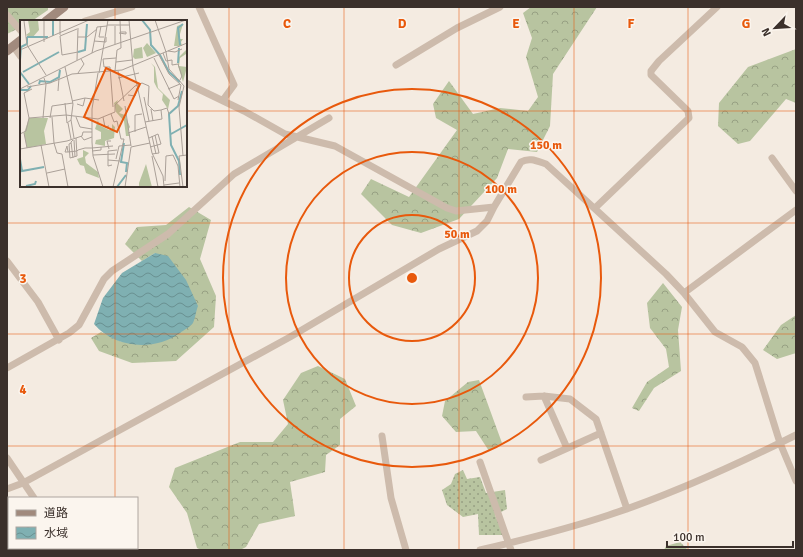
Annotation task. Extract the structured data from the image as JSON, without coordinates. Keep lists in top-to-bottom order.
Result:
{
  "legend": ["道路", "水域"],
  "scale_bar": "100 m",
  "north": "bottom left",
  "grid": {
    "columns": [
      "C",
      "D",
      "E",
      "F",
      "G"
    ],
    "rows": ["3", "4"]
  },
  "rings": ["150 m", "100 m", "50 m"]
}
